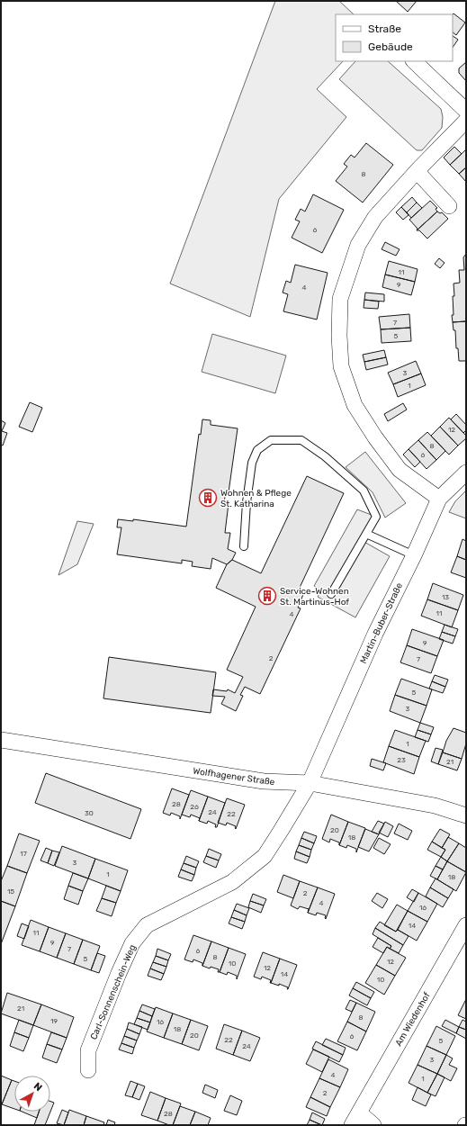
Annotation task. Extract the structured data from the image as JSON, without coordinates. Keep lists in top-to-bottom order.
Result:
{
  "streets": {
    "street": [
      "Martin-Buber-Straße",
      "Wolfhagener Straße",
      "Carl-Sonnenschein-Weg",
      "Am Wiedenhof"
    ]
  },
  "crossings": [
    ["Martin-Buber-Straße", "Wolfhagener Straße"],
    ["Martin-Buber-Straße", "Carl-Sonnenschein-Weg"],
    ["Wolfhagener Straße", "Carl-Sonnenschein-Weg"]
  ],
  "places": {
    "building": ["Wohnen & Pflege St. Katharina", "Service-Wohnen St. Martinus-Hof"]
  },
  "house_numbers": [
    "8",
    "6",
    "11",
    "9",
    "4",
    "7",
    "5",
    "3",
    "1",
    "12",
    "8",
    "6",
    "13",
    "11",
    "4",
    "9",
    "2",
    "7",
    "5",
    "3",
    "1",
    "23",
    "21",
    "28",
    "26",
    "24",
    "30",
    "22",
    "20",
    "18",
    "17",
    "3",
    "1",
    "18",
    "15",
    "2",
    "4",
    "16",
    "14",
    "11",
    "9",
    "7",
    "6",
    "8",
    "5",
    "12",
    "10",
    "12",
    "14",
    "10",
    "21",
    "8",
    "19",
    "16",
    "18",
    "20",
    "6",
    "22",
    "5",
    "24",
    "3",
    "4",
    "1",
    "2",
    "28"
  ],
  "legend": ["Straße", "Gebäude"],
  "north": "top right"
}
